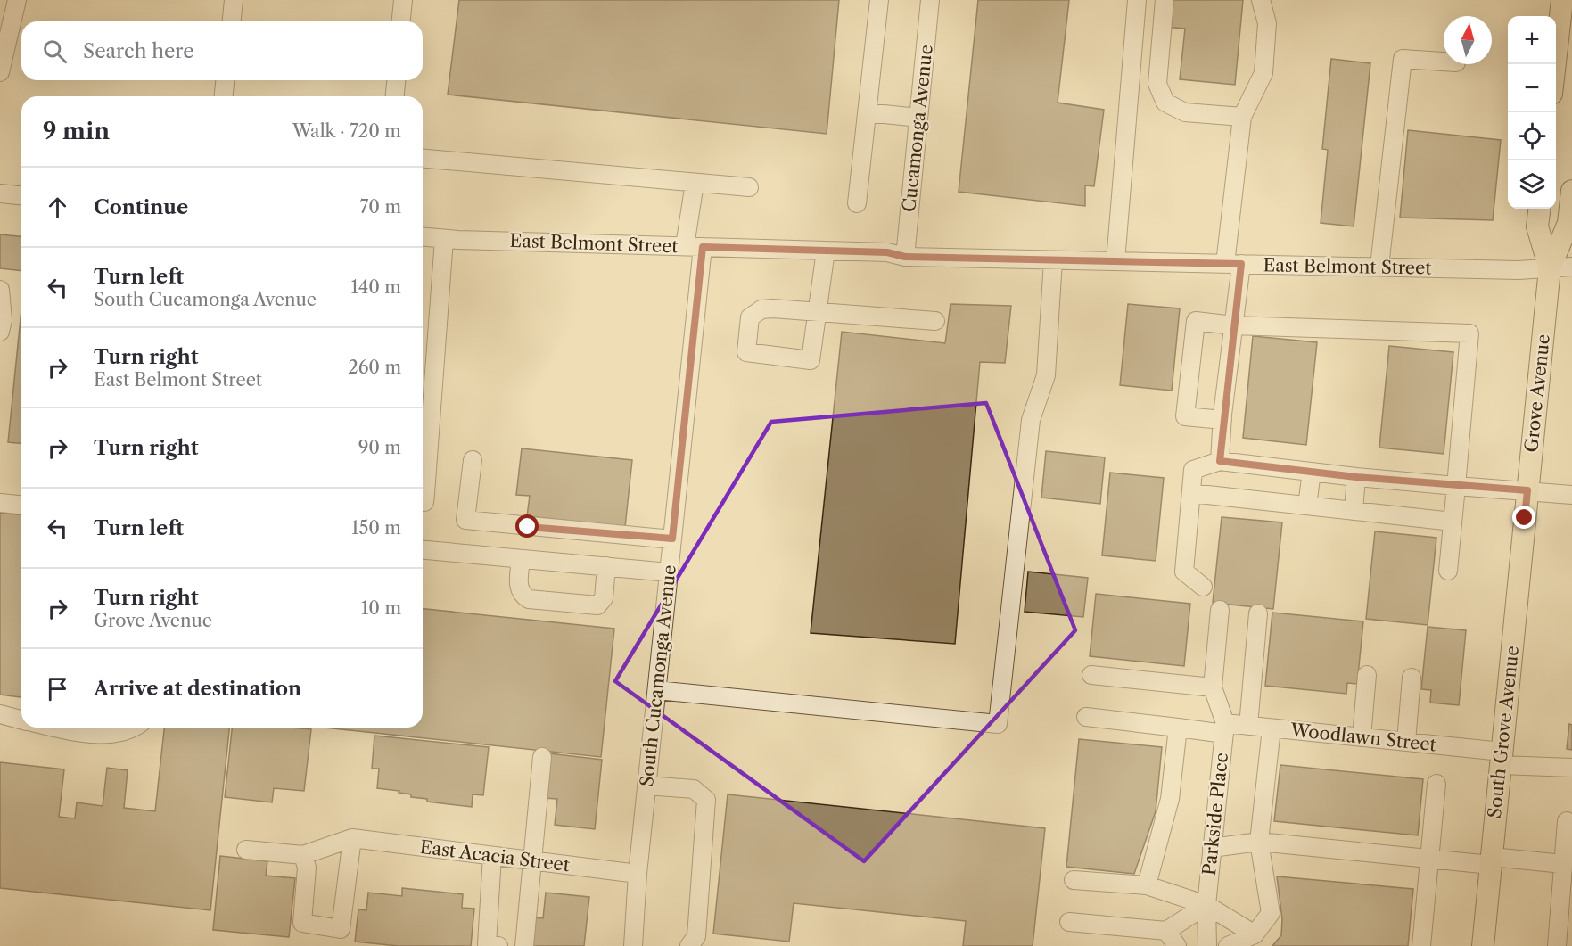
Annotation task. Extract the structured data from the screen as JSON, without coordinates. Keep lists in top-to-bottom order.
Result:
{
  "streets": {
    "main road": ["Grove Avenue", "South Grove Avenue"],
    "street": [
      "Cucamonga Avenue",
      "East Belmont Street",
      "South Cucamonga Avenue",
      "Woodlawn Street",
      "Parkside Place",
      "East Acacia Street"
    ]
  },
  "crossings": [
    ["Cucamonga Avenue", "East Belmont Street"],
    ["East Belmont Street", "Grove Avenue"],
    ["East Belmont Street", "South Cucamonga Avenue"],
    ["Grove Avenue", "South Grove Avenue"],
    ["South Cucamonga Avenue", "East Acacia Street"],
    ["South Grove Avenue", "Woodlawn Street"],
    ["Woodlawn Street", "Parkside Place"]
  ],
  "north": "top",
  "page": {
    "map_buttons": ["+", "−"],
    "search": "Search here",
    "heading": ["9 min", "Walk · 720 m"],
    "list": [
      ["Continue", "70 m"],
      ["Turn left", "South Cucamonga Avenue", "140 m"],
      ["Turn right", "East Belmont Street", "260 m"],
      ["Turn right", "90 m"],
      ["Turn left", "150 m"],
      ["Turn right", "Grove Avenue", "10 m"],
      "Arrive at destination"
    ]
  }
}
